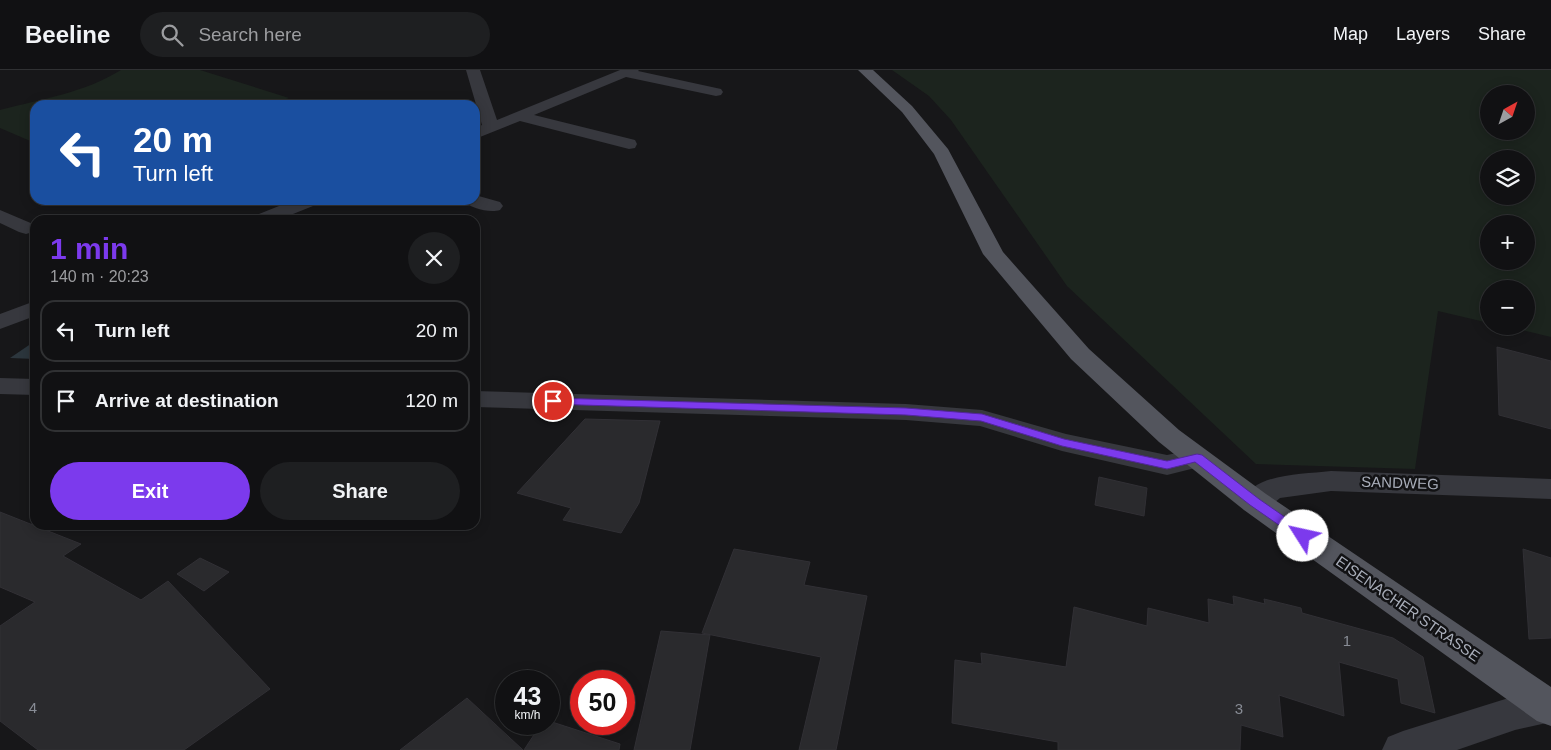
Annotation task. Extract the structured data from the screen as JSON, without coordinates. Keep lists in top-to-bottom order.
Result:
{
  "streets": {
    "main road": ["EISENACHER STRASSE"],
    "street": ["SANDWEG"]
  },
  "crossings": [
    ["SANDWEG", "EISENACHER STRASSE"]
  ],
  "house_numbers": ["1", "4", "3"],
  "north": "top right",
  "page": {
    "header": "Beeline",
    "search": "Search here",
    "nav": ["Map", "Layers", "Share"],
    "map_buttons": ["+", "−"],
    "turn": ["20 m", "Turn left"],
    "heading": ["1 min", "140 m · 20:23"],
    "list": [
      {
        "name": "Turn left",
        "value": "20 m"
      },
      {
        "name": "Arrive at destination",
        "value": "120 m"
      }
    ],
    "buttons": ["Exit", "Share"],
    "speed": "43 km/h",
    "limit": "50"
  }
}
